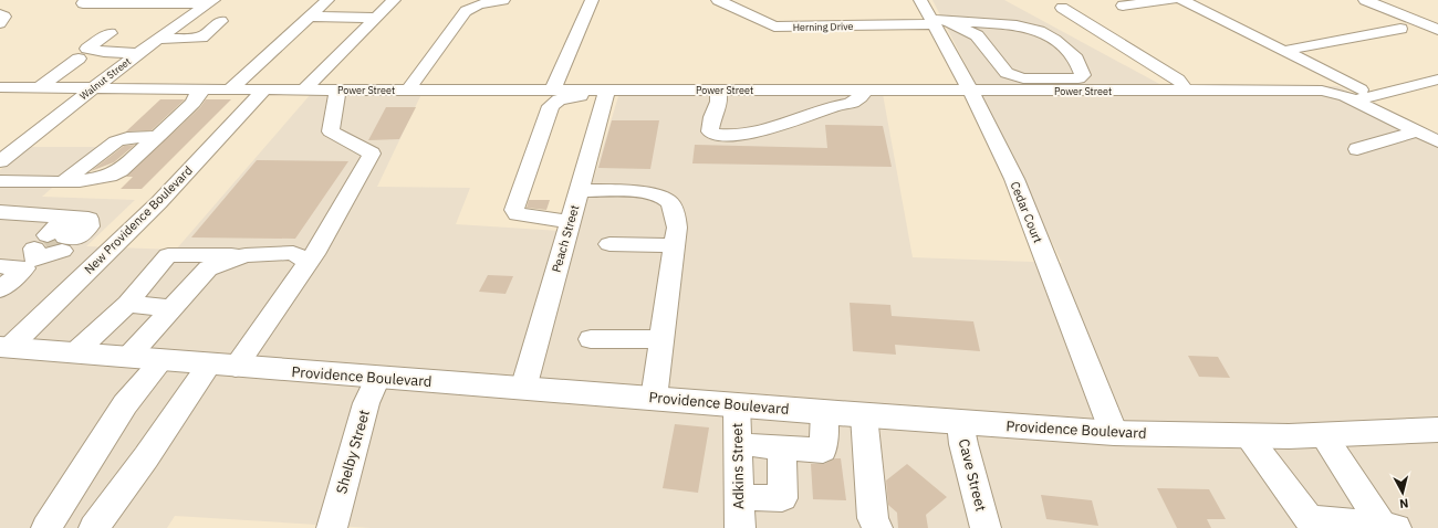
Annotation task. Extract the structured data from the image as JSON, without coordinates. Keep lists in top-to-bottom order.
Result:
{
  "streets": {
    "highway": ["Providence Boulevard"],
    "street": [
      "Herning Drive",
      "Walnut Street",
      "Power Street",
      "Cedar Court",
      "New Providence Boulevard",
      "Peach Street",
      "Shelby Street",
      "Adkins Street",
      "Cave Street"
    ]
  },
  "crossings": [
    ["Herning Drive", "Cedar Court"],
    ["Walnut Street", "Power Street"],
    ["Power Street", "Cedar Court"],
    ["Power Street", "New Providence Boulevard"],
    ["Power Street", "Peach Street"],
    ["Cedar Court", "Providence Boulevard"],
    ["New Providence Boulevard", "Providence Boulevard"],
    ["Peach Street", "Providence Boulevard"],
    ["Providence Boulevard", "Shelby Street"],
    ["Providence Boulevard", "Adkins Street"],
    ["Providence Boulevard", "Cave Street"]
  ],
  "north": "bottom"
}
